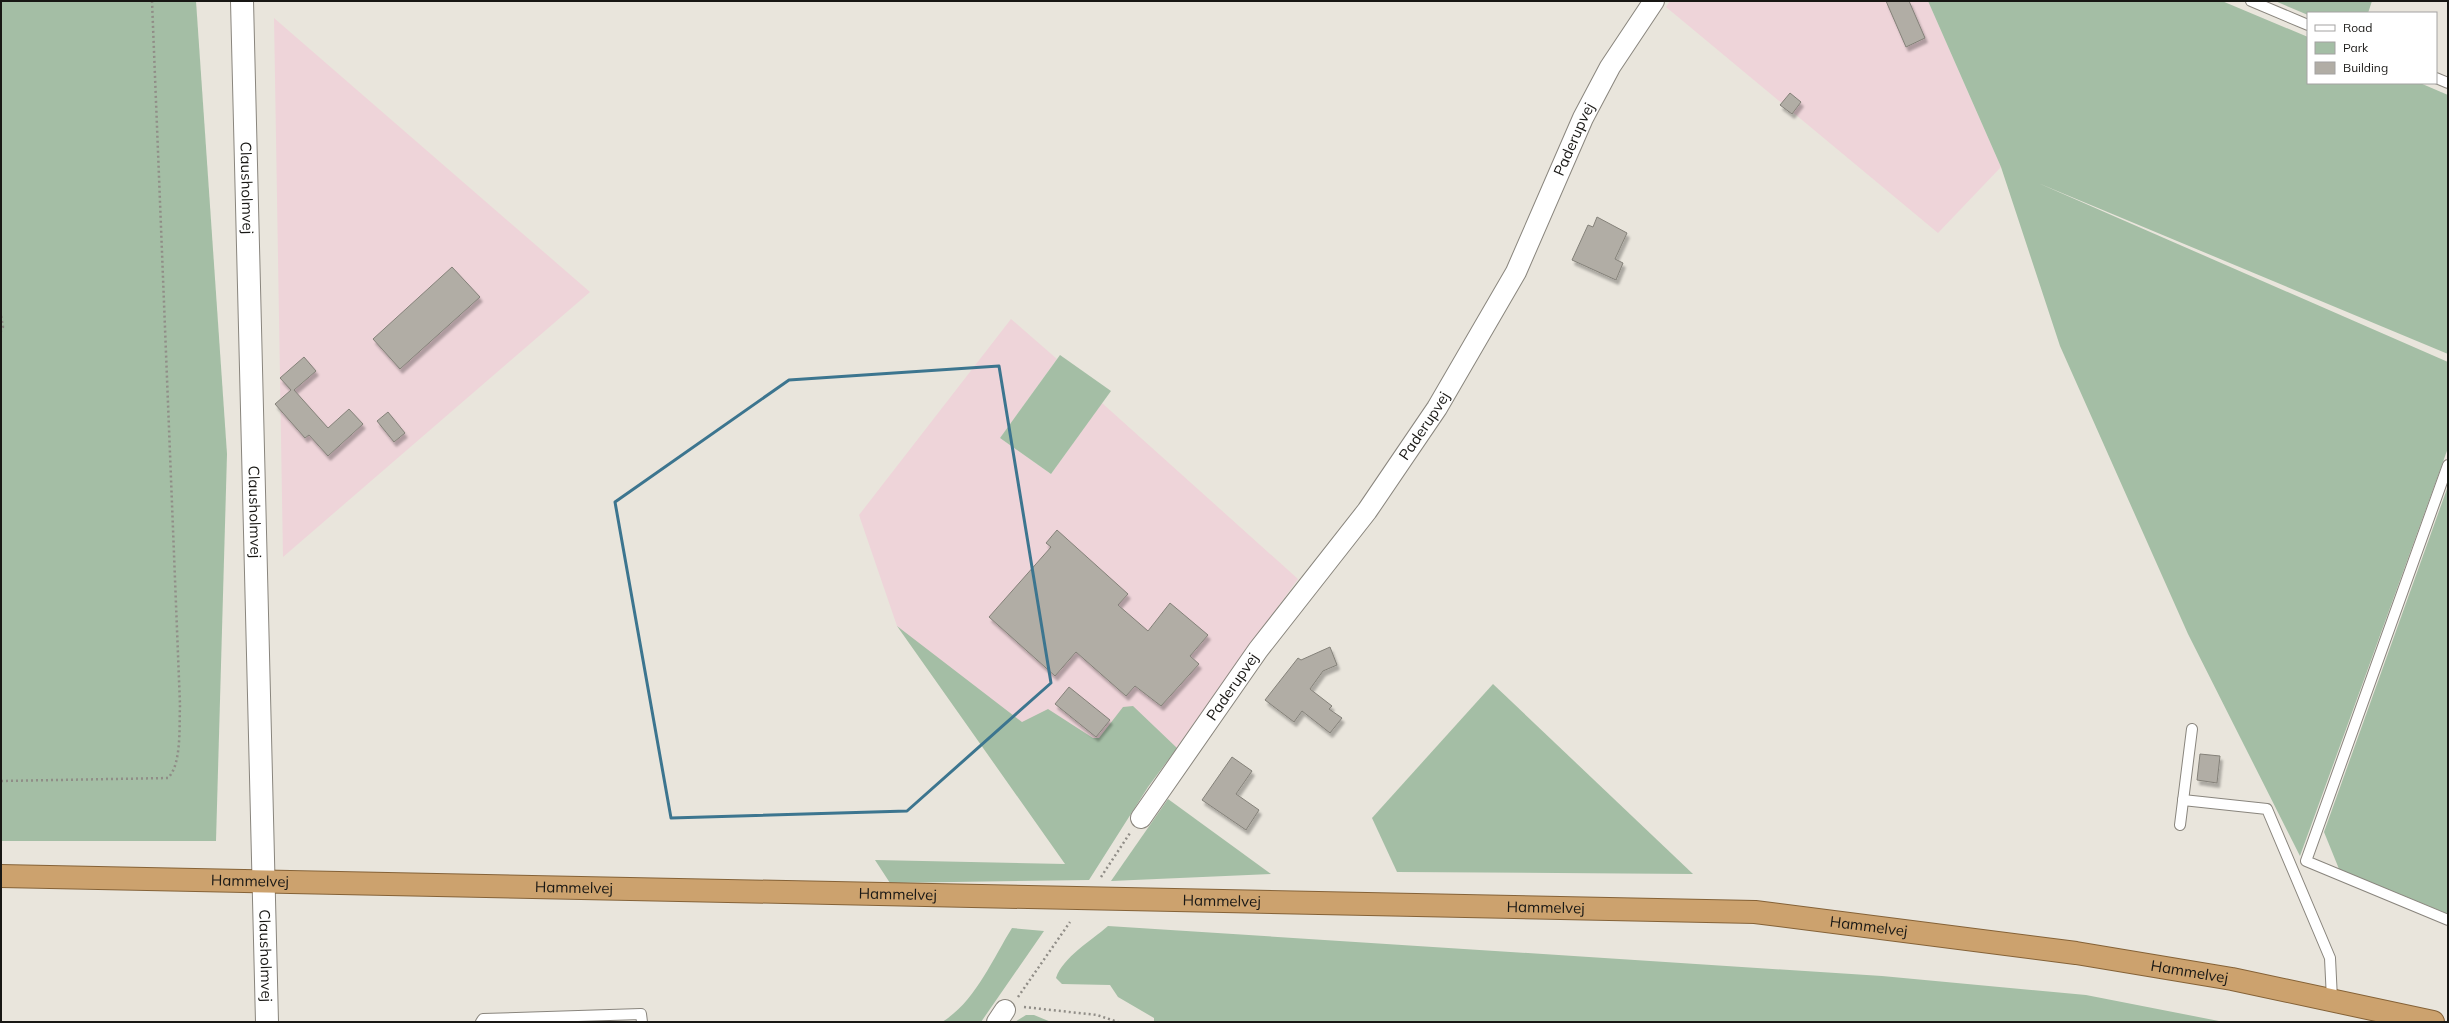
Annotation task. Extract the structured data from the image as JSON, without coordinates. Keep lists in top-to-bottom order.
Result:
{
  "streets": {
    "highway": ["Hammelvej"],
    "street": ["Paderupvej", "Clausholmvej"]
  },
  "crossings": [
    ["Clausholmvej", "Hammelvej"]
  ],
  "legend": ["Road", "Park", "Building"]
}
